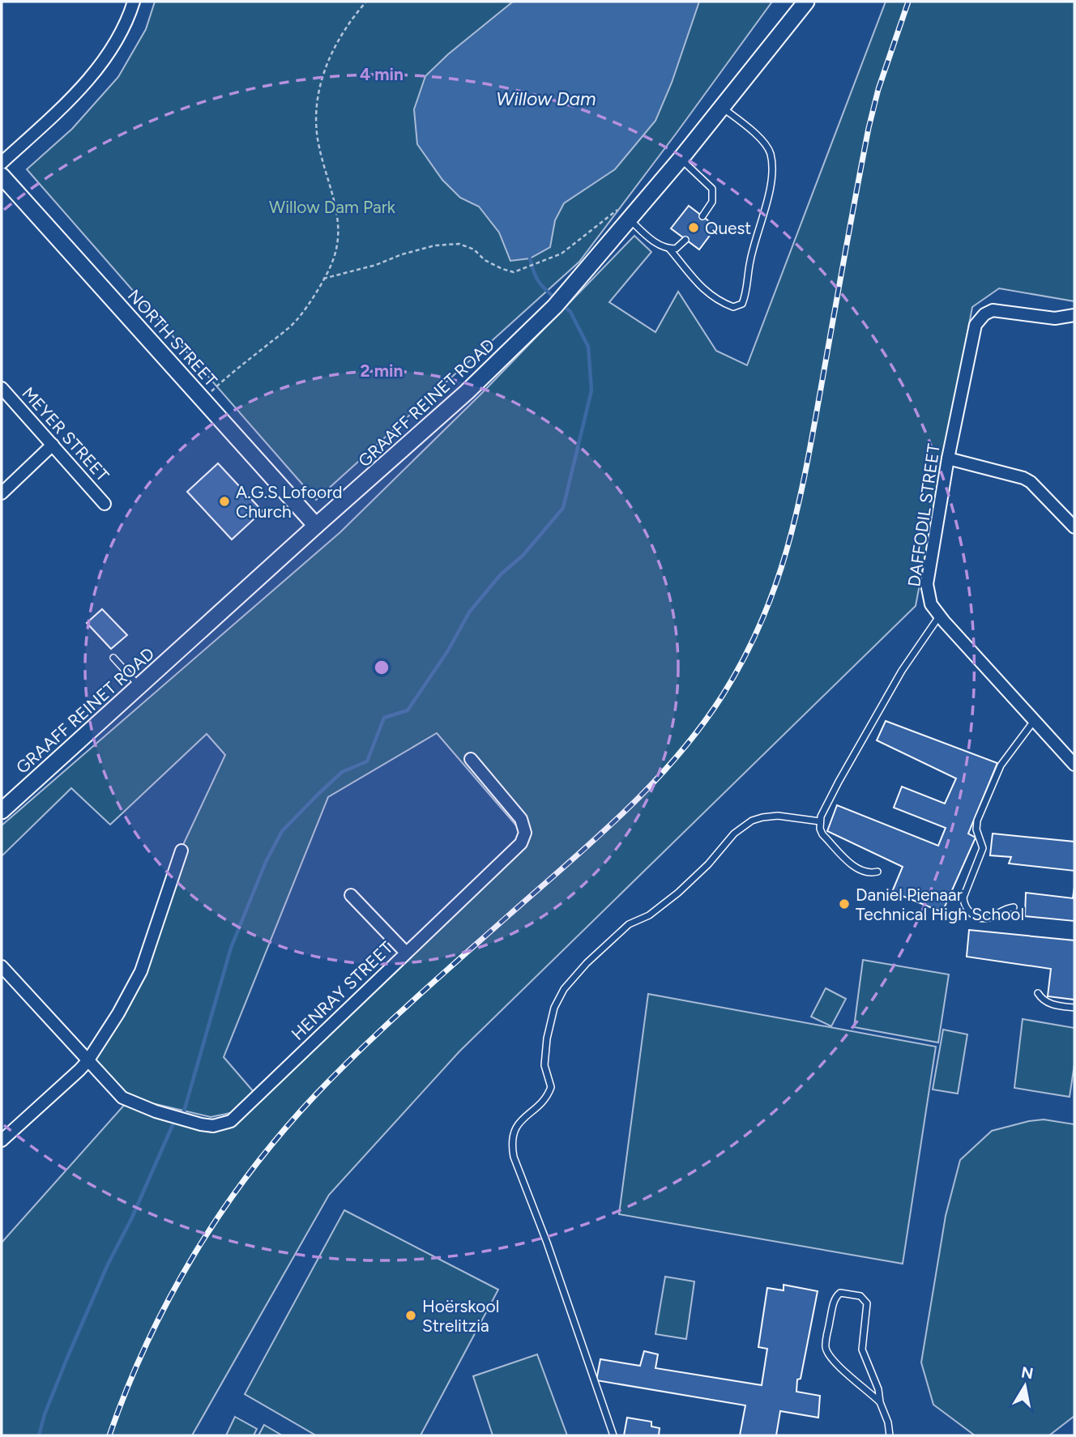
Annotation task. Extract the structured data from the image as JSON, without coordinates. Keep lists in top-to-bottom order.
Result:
{
  "streets": {
    "main road": ["NORTH STREET", "GRAAFF REINET ROAD"],
    "street": ["MEYER STREET", "DAFFODIL STREET", "HENRAY STREET"]
  },
  "crossings": [
    ["NORTH STREET", "GRAAFF REINET ROAD"]
  ],
  "water": ["Willow Dam"],
  "parks": ["Willow Dam Park"],
  "places": [
    "Quest",
    "A.G.S Lofoord Church",
    "Daniel Pienaar Technical High School",
    "Hoërskool Strelitzia"
  ],
  "north": "top",
  "rings": ["4 min", "2 min"]
}
